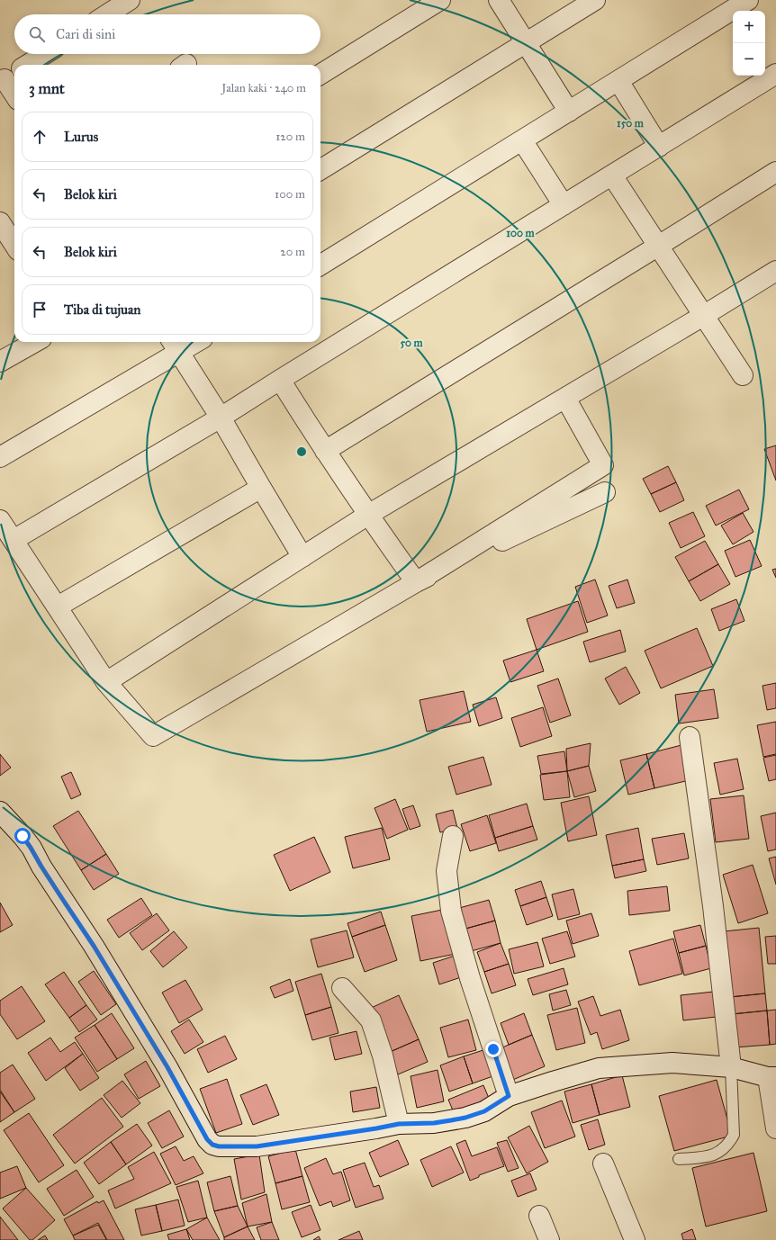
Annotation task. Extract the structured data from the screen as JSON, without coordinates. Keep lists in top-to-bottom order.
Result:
{
  "page": {
    "map_buttons": ["+", "−"],
    "search": "Cari di sini",
    "heading": ["3 mnt", "Jalan kaki · 240 m"],
    "list": [
      ["Lurus", "120 m"],
      ["Belok kiri", "100 m"],
      ["Belok kiri", "20 m"],
      "Tiba di tujuan"
    ]
  },
  "rings": ["150 m", "100 m", "50 m"]
}
